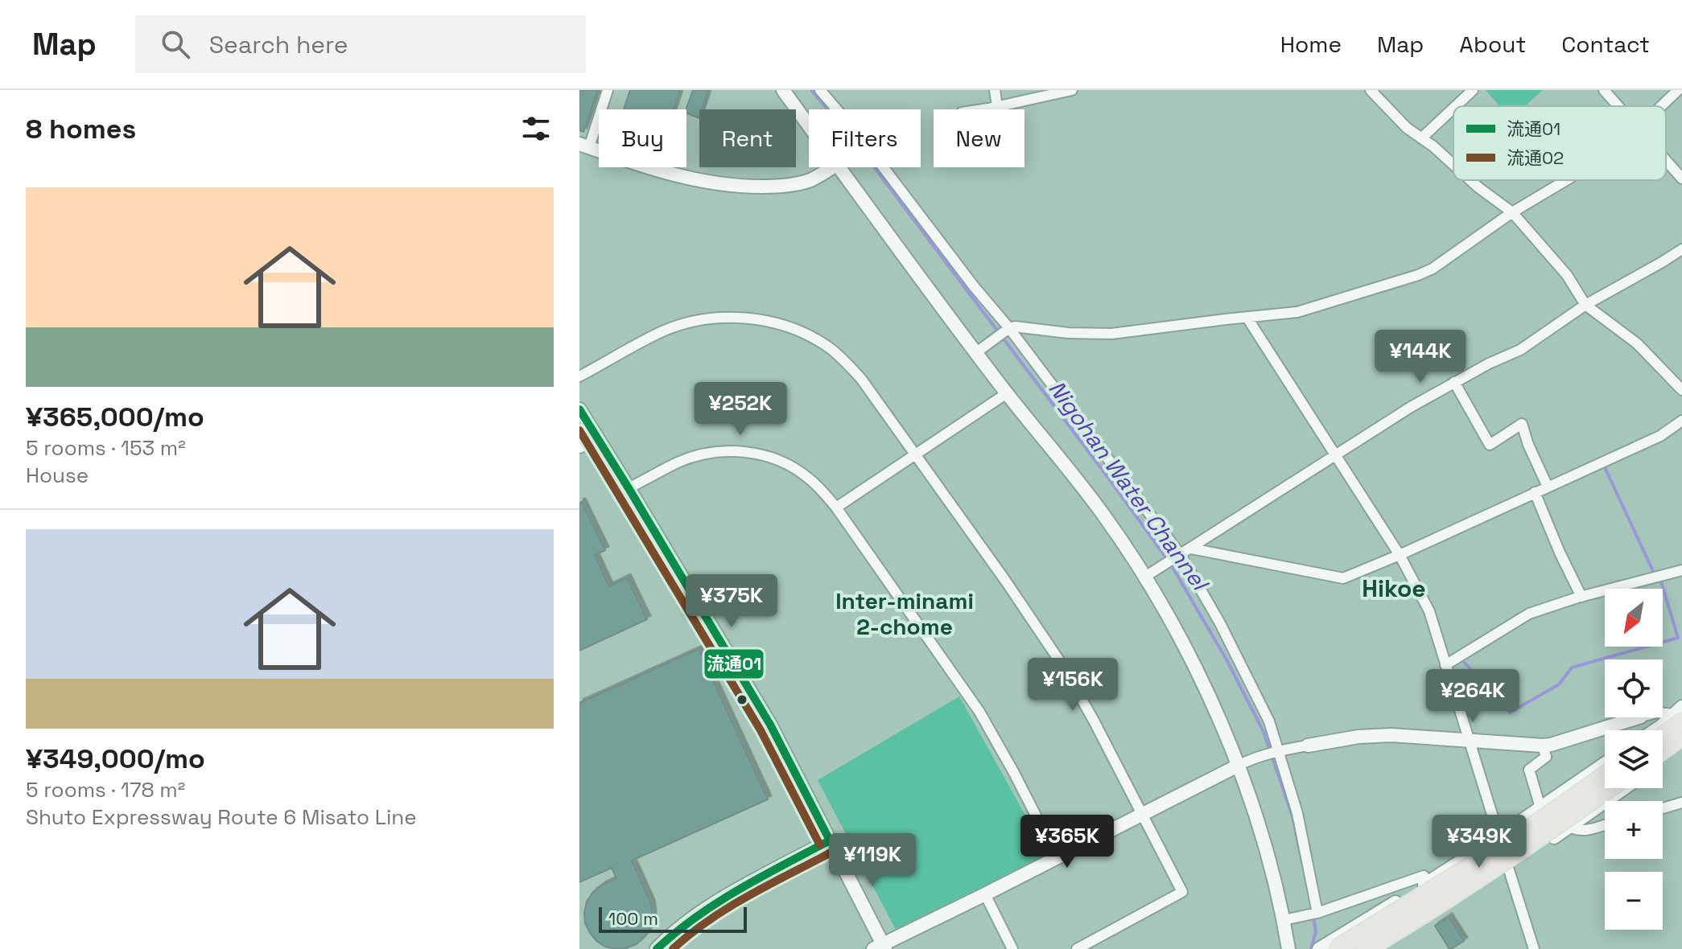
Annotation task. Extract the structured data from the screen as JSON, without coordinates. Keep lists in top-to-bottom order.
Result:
{
  "districts": ["Hikoe", "Inter-minami 2-chome"],
  "water": ["Nigohan Water Channel"],
  "lines": ["transit line 流通01", "transit line 流通02"],
  "legend": ["流通01", "流通02"],
  "scale_bar": "100 m",
  "north": "bottom left",
  "page": {
    "header": "Map",
    "search": "Search here",
    "nav": [
      "Home",
      "Map",
      "About",
      "Contact"
    ],
    "heading": "8 homes",
    "chip": [
      "Buy",
      "Rent",
      "Filters",
      "New"
    ],
    "list": [
      {
        "name": "¥365,000/mo",
        "note": "5 rooms · 153 m² · House"
      },
      {
        "name": "¥349,000/mo",
        "note": "5 rooms · 178 m² · Shuto Expressway Route 6 Misato Line"
      }
    ],
    "price": [
      "¥144K",
      "¥252K",
      "¥375K",
      "¥156K",
      "¥264K",
      "¥365K",
      "¥349K",
      "¥119K"
    ],
    "map_buttons": ["+", "−"],
    "scale": "100 m"
  }
}
